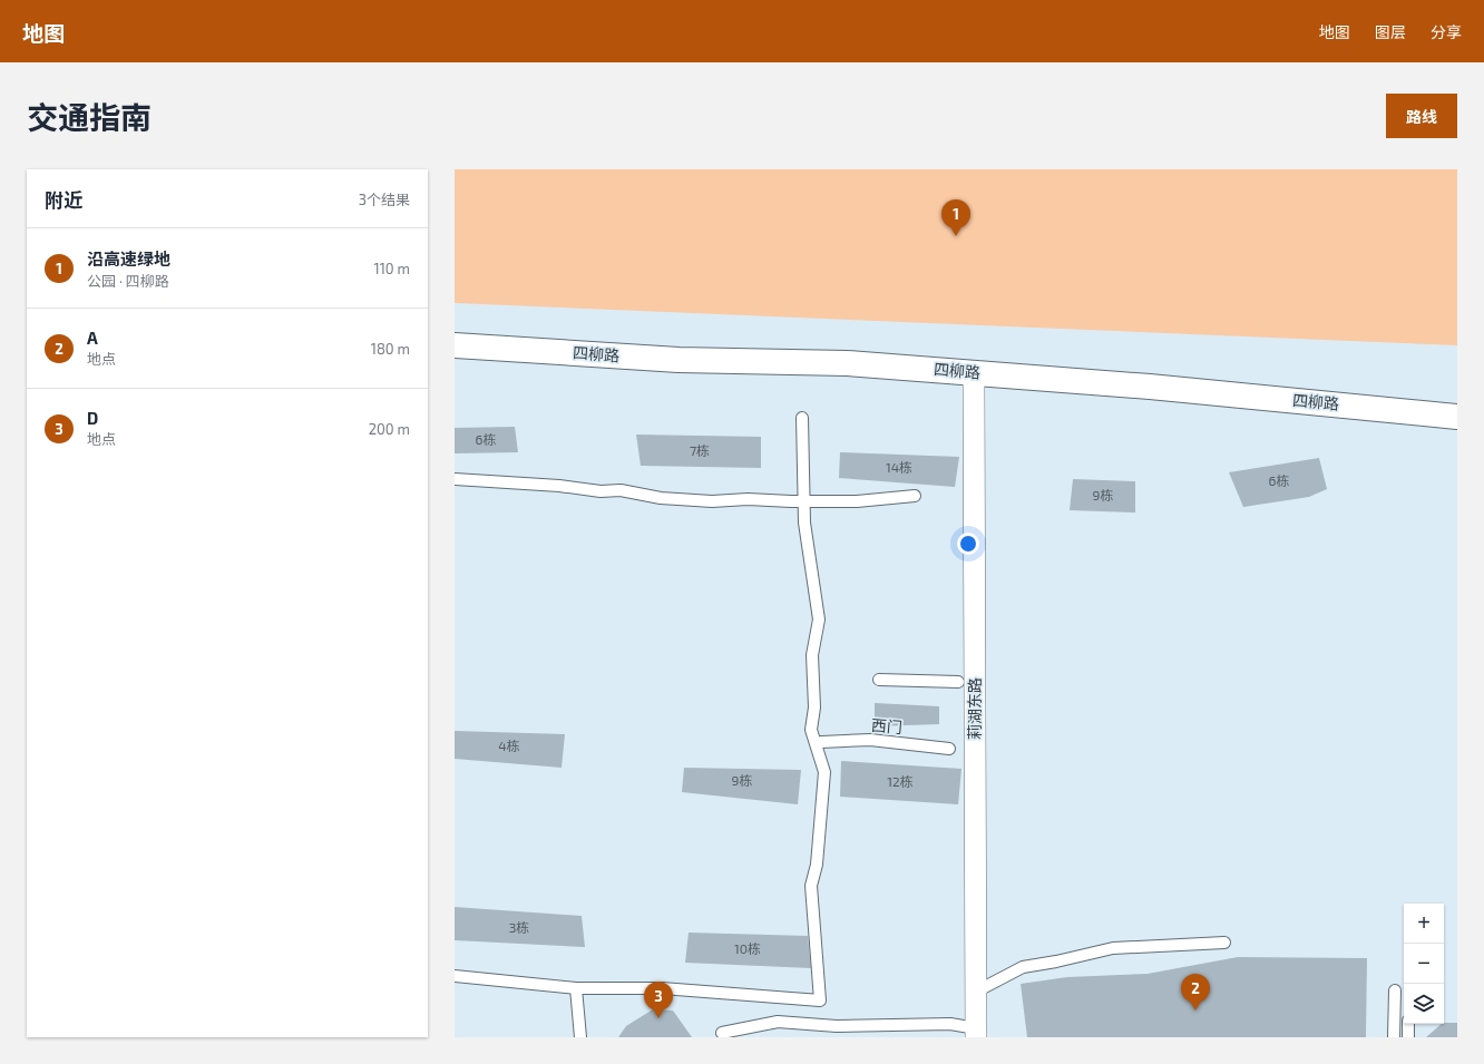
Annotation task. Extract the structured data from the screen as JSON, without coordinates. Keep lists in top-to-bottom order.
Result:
{
  "streets": {
    "street": ["四柳路", "莉湖东路"],
    "lane": ["西门"]
  },
  "house_numbers": [
    "6栋",
    "7栋",
    "14栋",
    "6栋",
    "9栋",
    "4栋",
    "9栋",
    "12栋",
    "3栋",
    "10栋"
  ],
  "page": {
    "header": "地图",
    "nav": ["地图", "图层", "分享"],
    "title": "交通指南",
    "buttons": "路线",
    "heading": ["附近", "3个结果"],
    "pins": ["1", "2", "3"],
    "list": [
      {
        "mark": "1",
        "name": "沿高速绿地",
        "note": "公园 · 四柳路",
        "value": "110 m"
      },
      {
        "mark": "2",
        "name": "A",
        "note": "地点",
        "value": "180 m"
      },
      {
        "mark": "3",
        "name": "D",
        "note": "地点",
        "value": "200 m"
      }
    ],
    "map_buttons": ["+", "−"]
  }
}
